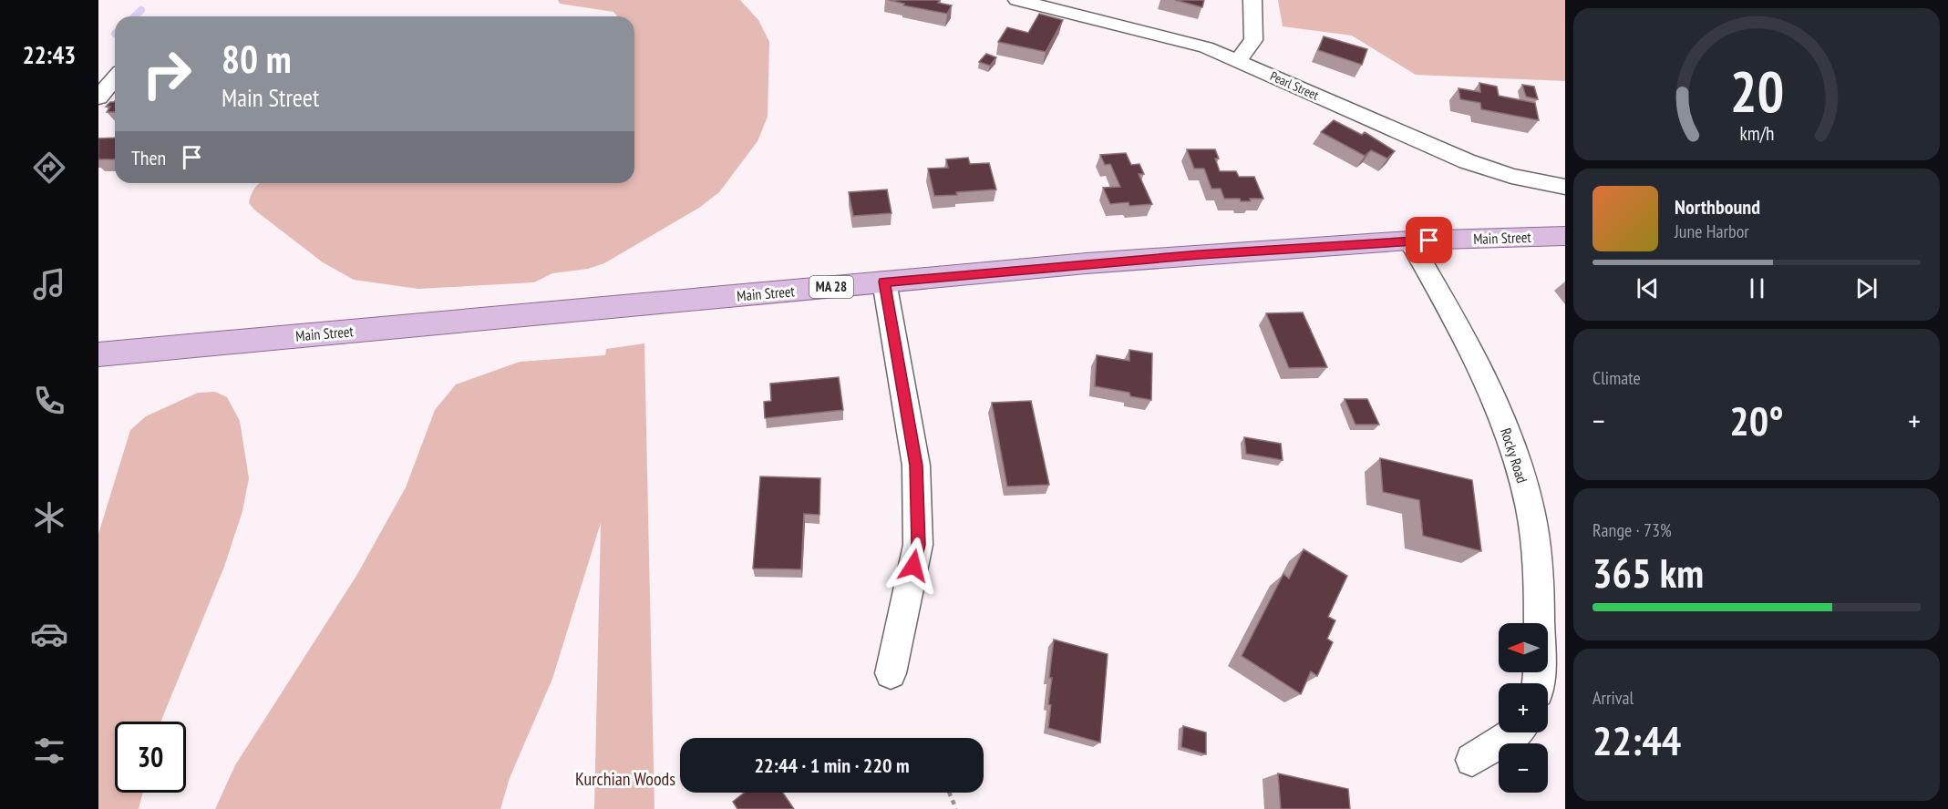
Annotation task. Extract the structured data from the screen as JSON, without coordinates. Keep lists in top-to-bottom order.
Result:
{
  "streets": {
    "main road": ["Main Street", "MA 28"],
    "street": ["Pearl Street", "Rocky Road"]
  },
  "crossings": [
    ["Main Street", "Rocky Road"]
  ],
  "parks": ["Kurchian Woods"],
  "north": "left",
  "page": {
    "tabs": "22:43",
    "turn": ["80 m", "Main Street"],
    "then": "Then",
    "song": ["Northbound", "June Harbor"],
    "tile": [
      "Climate",
      ["Range · 73%", "365 km"],
      ["Arrival", "22:44"]
    ],
    "heat": ["−", "20°", "+"],
    "map_buttons": ["+", "−"],
    "limit": "30",
    "trip": "22:44 · 1 min · 220 m",
    "gauge": ["20", "km/h"]
  }
}
